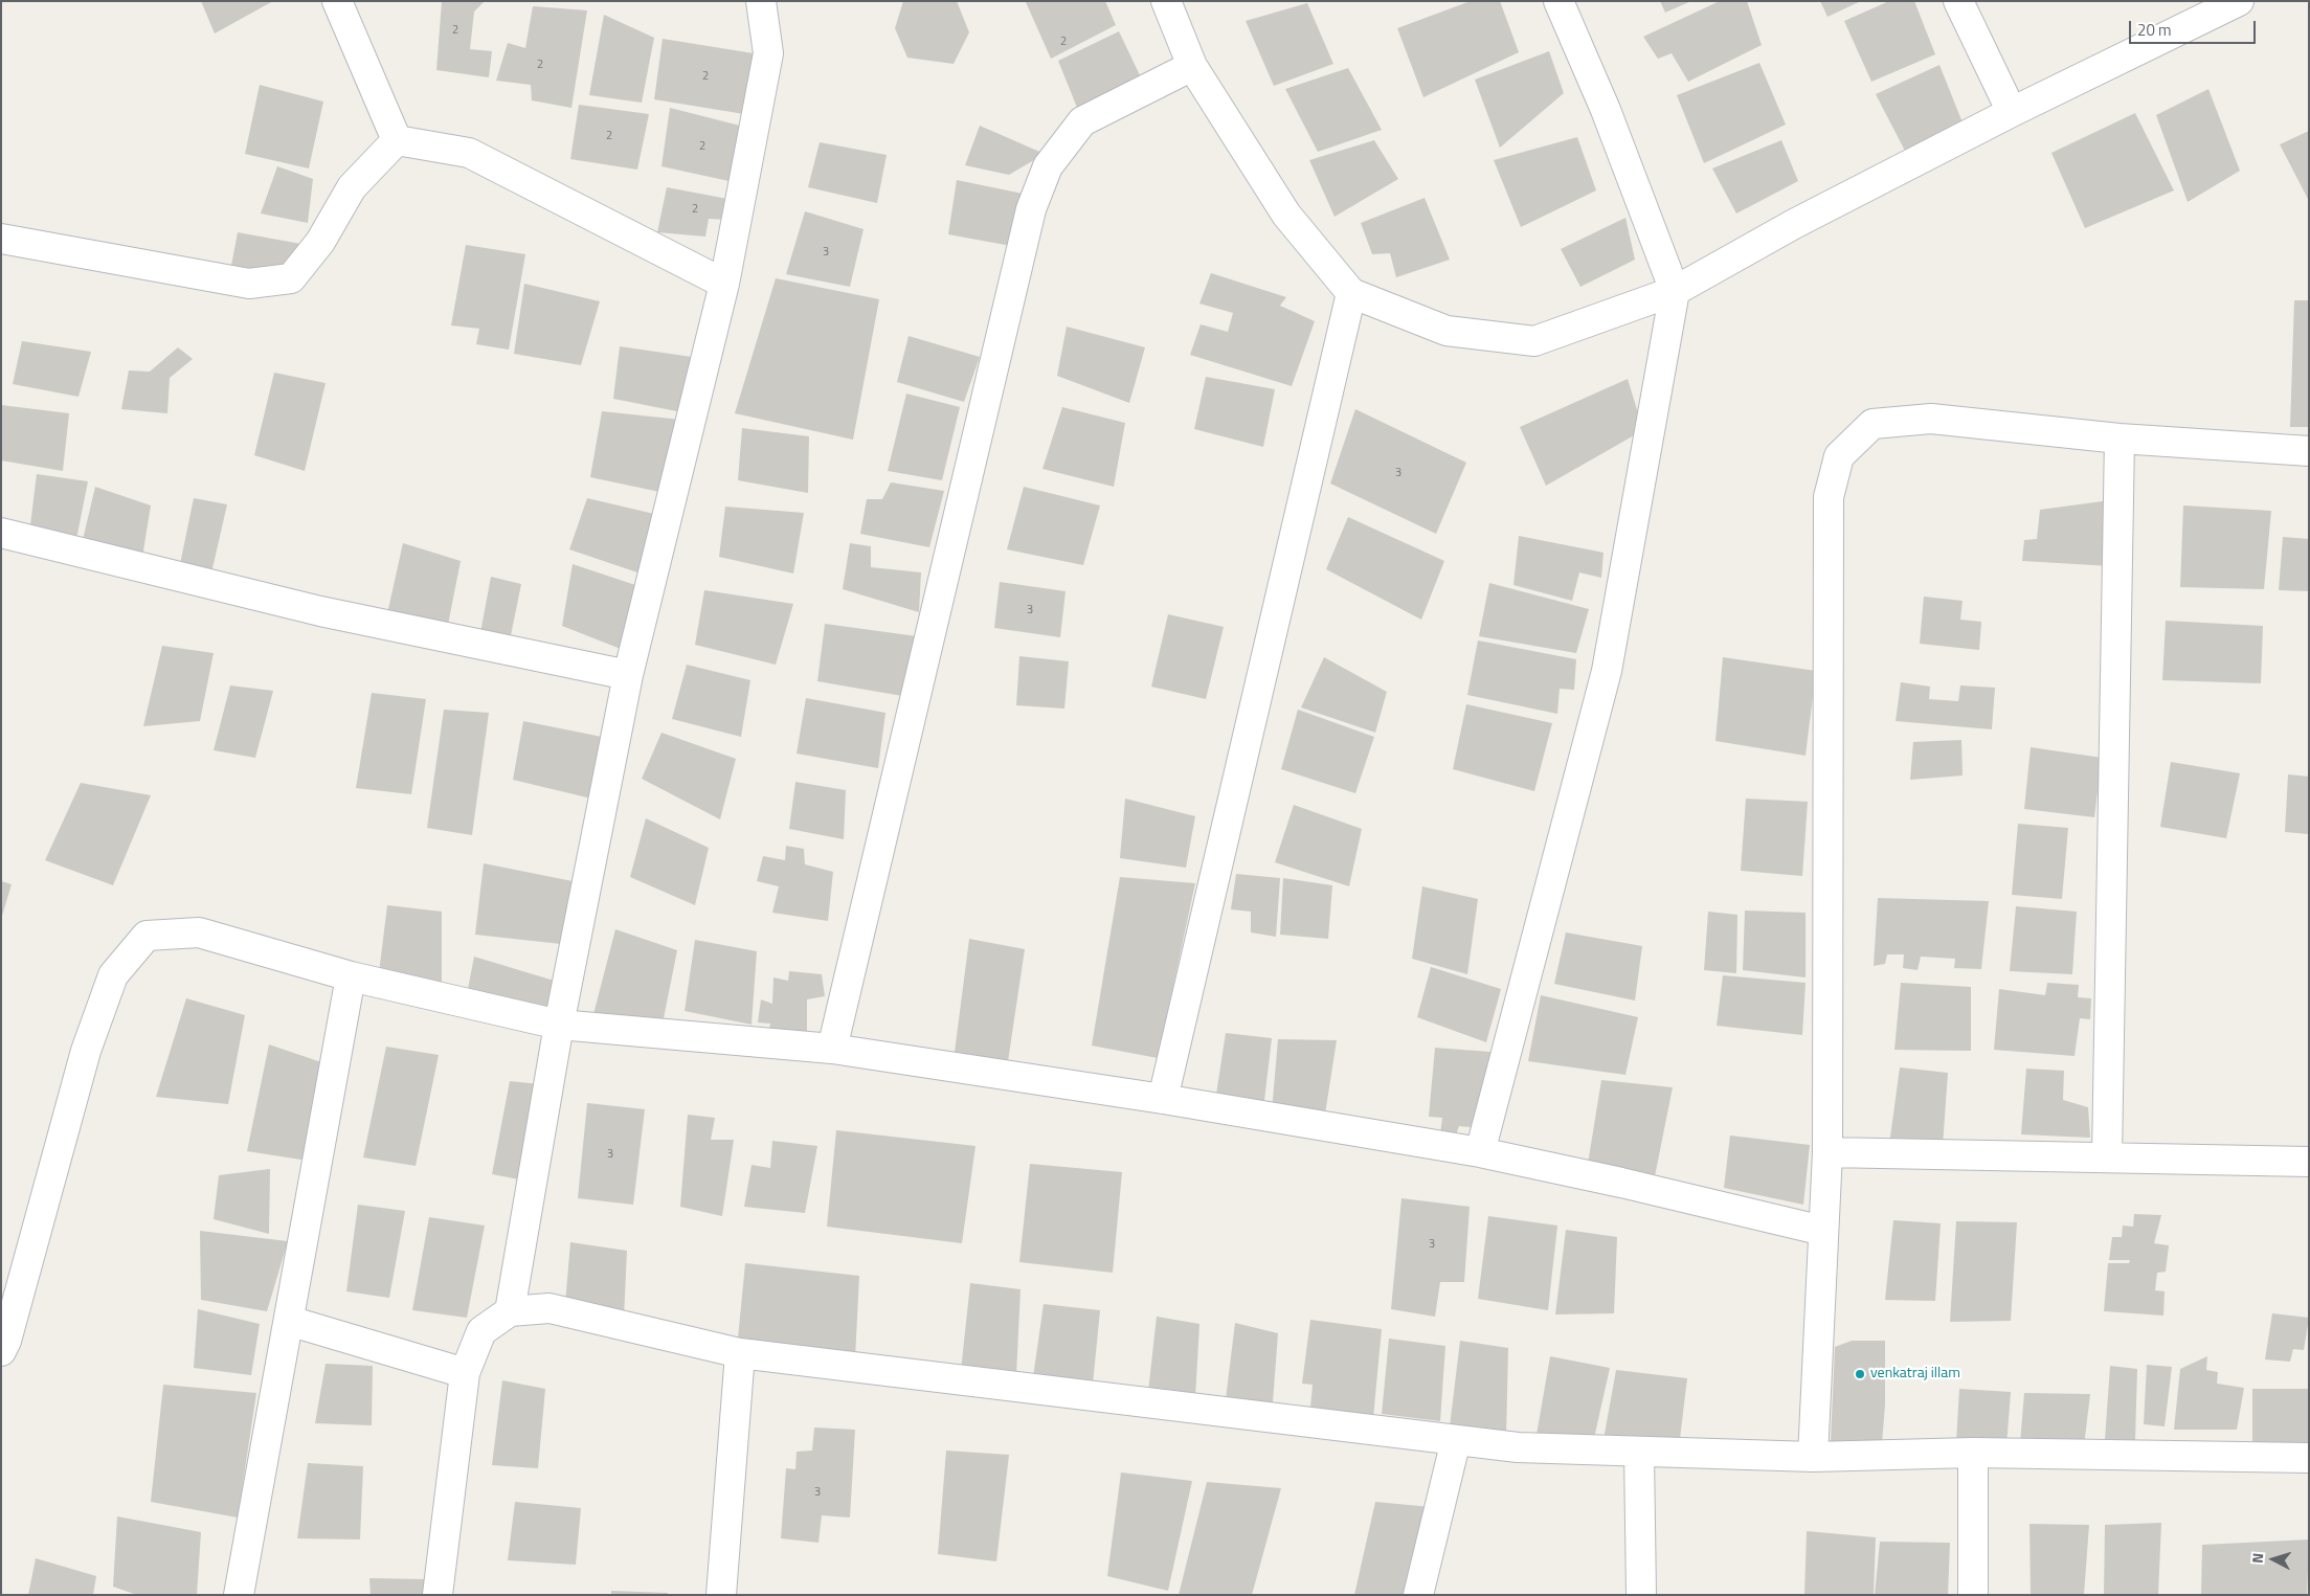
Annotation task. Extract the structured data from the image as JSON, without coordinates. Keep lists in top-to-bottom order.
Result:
{
  "places": ["venkatraj illam"],
  "house_numbers": [
    "2",
    "2",
    "2",
    "2",
    "2",
    "2",
    "2",
    "3",
    "3",
    "3",
    "3",
    "3",
    "3"
  ],
  "scale_bar": "20 m",
  "north": "left"
}
